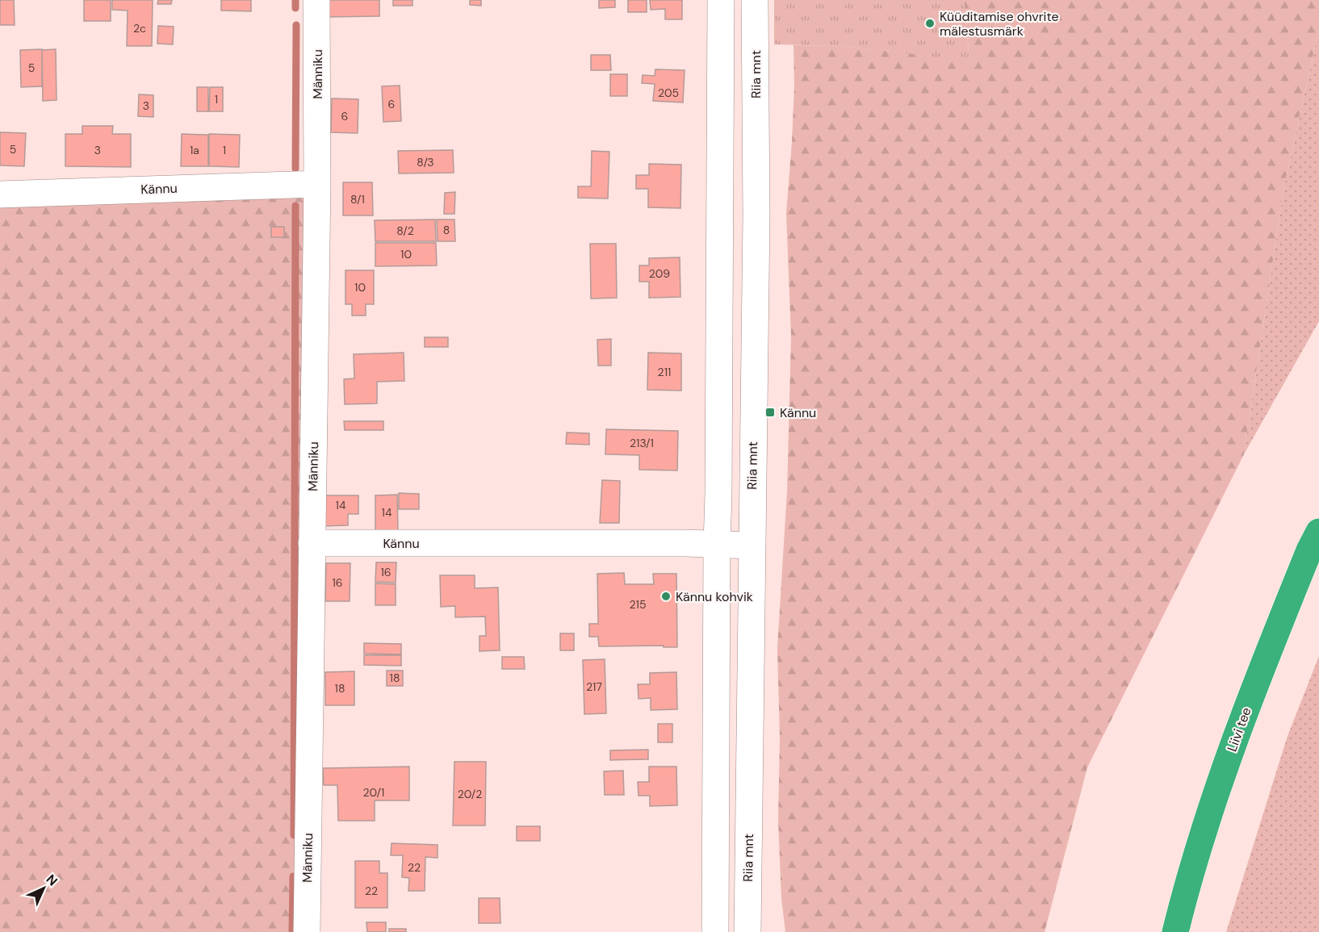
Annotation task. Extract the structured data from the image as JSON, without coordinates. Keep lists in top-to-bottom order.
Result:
{
  "streets": {
    "highway": ["Liivi tee"],
    "main road": ["Männiku", "Riia mnt", "Kännu"]
  },
  "crossings": [
    ["Männiku", "Kännu"],
    ["Riia mnt", "Kännu"]
  ],
  "places": {
    "other": ["Küüditamise ohvrite mälestusmärk", "Kännu kohvik"],
    "transit": ["Kännu"]
  },
  "house_numbers": [
    "2c",
    "5",
    "205",
    "1",
    "6",
    "3",
    "6",
    "5",
    "3",
    "1a",
    "1",
    "8/3",
    "8/1",
    "8",
    "8/2",
    "10",
    "209",
    "10",
    "211",
    "213/1",
    "14",
    "14",
    "16",
    "16",
    "215",
    "18",
    "217",
    "18",
    "20/1",
    "20/2",
    "22",
    "22"
  ],
  "north": "top right"
}
